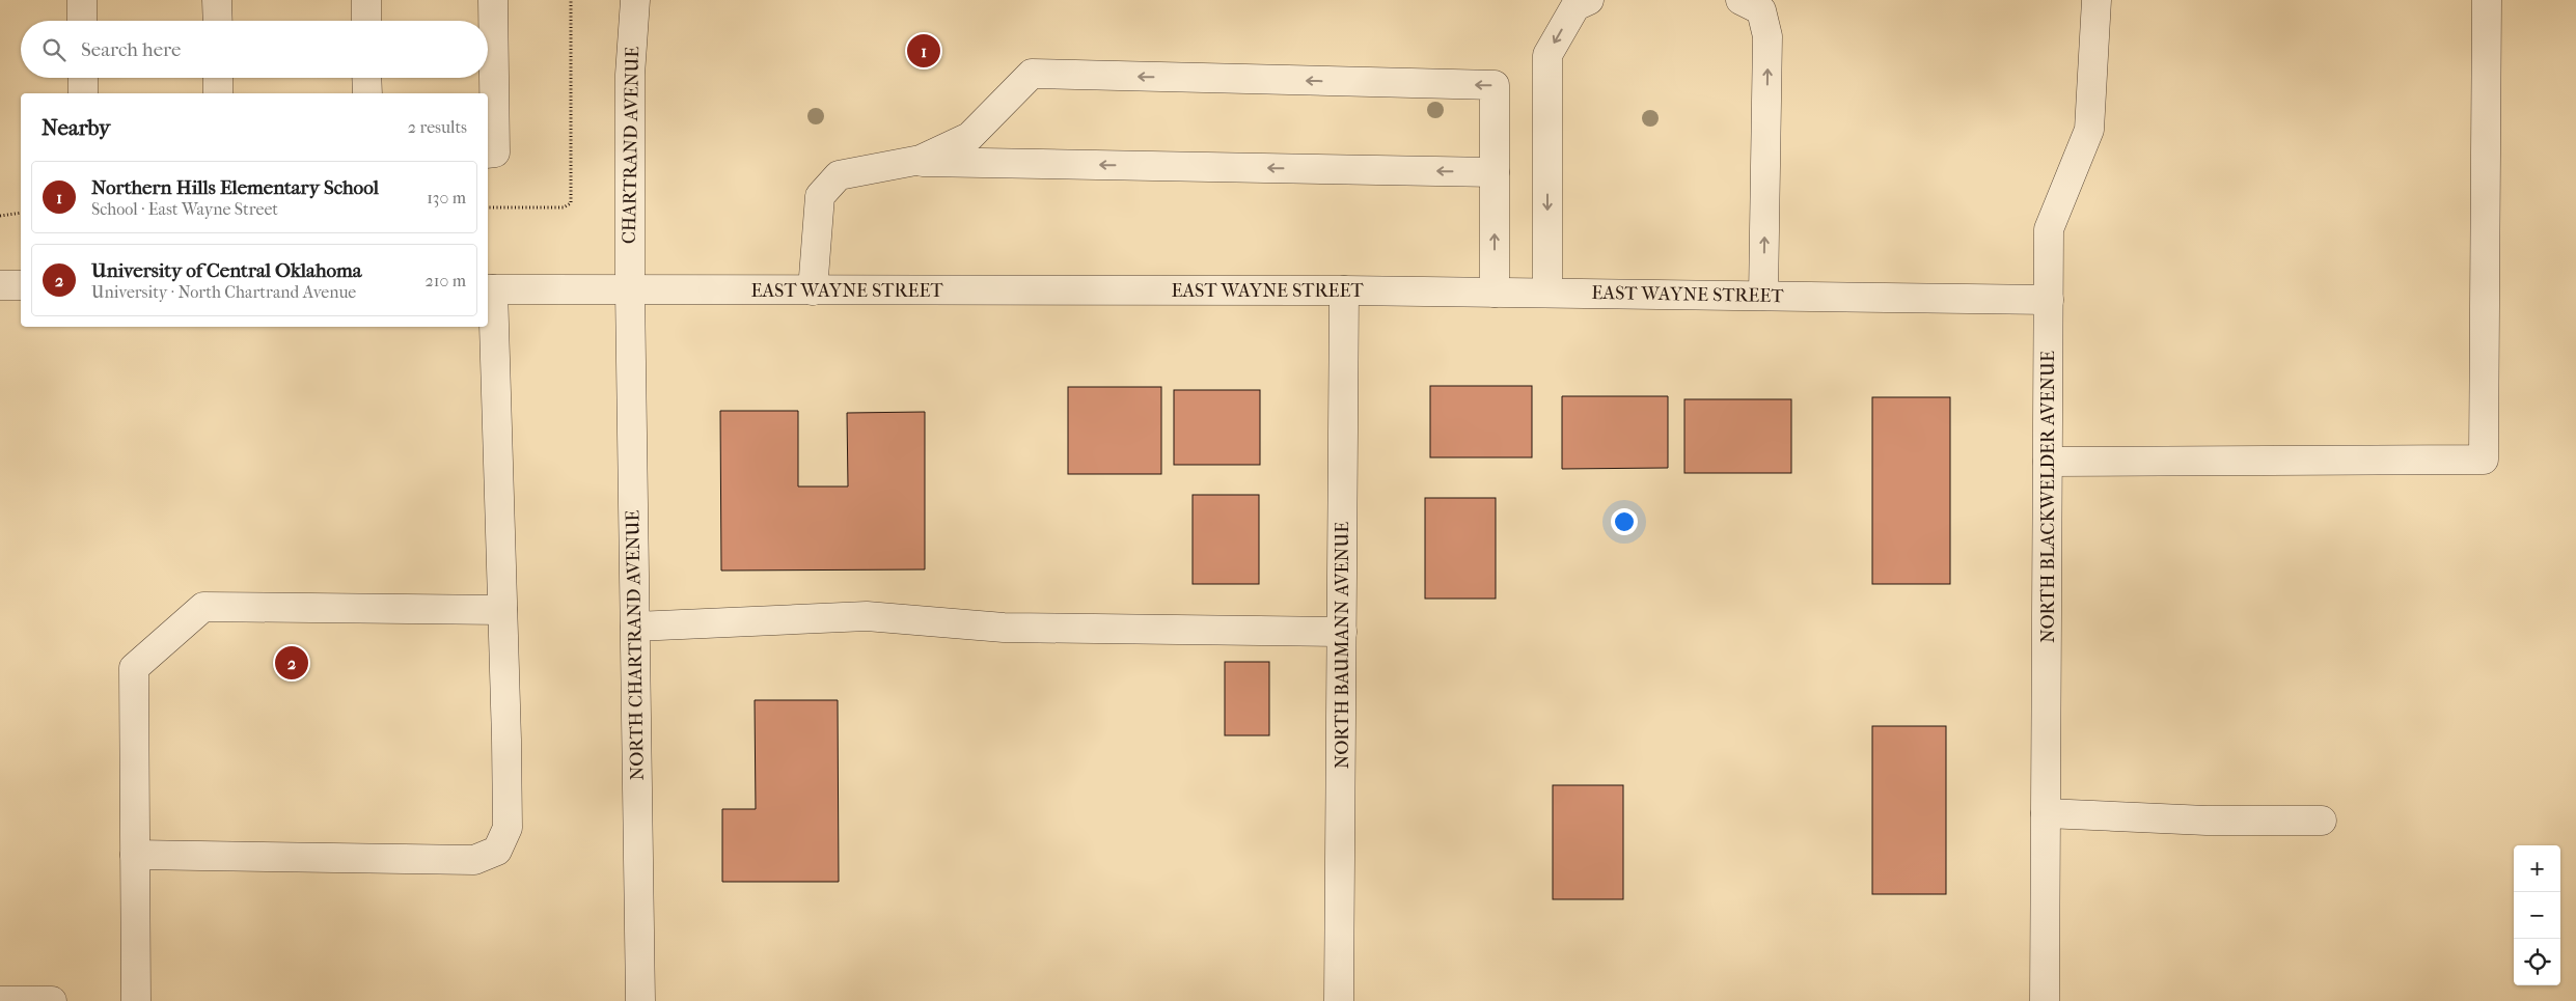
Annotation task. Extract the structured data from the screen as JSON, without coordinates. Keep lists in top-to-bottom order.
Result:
{
  "streets": {
    "street": [
      "CHARTRAND AVENUE",
      "EAST WAYNE STREET",
      "NORTH BLACKWELDER AVENUE",
      "NORTH CHARTRAND AVENUE",
      "NORTH BAUMANN AVENUE"
    ]
  },
  "crossings": [
    ["CHARTRAND AVENUE", "EAST WAYNE STREET"],
    ["CHARTRAND AVENUE", "NORTH CHARTRAND AVENUE"],
    ["EAST WAYNE STREET", "NORTH BLACKWELDER AVENUE"],
    ["EAST WAYNE STREET", "NORTH CHARTRAND AVENUE"],
    ["EAST WAYNE STREET", "NORTH BAUMANN AVENUE"]
  ],
  "page": {
    "search": "Search here",
    "pins": ["1", "2"],
    "heading": ["Nearby", "2 results"],
    "list": [
      {
        "mark": "1",
        "name": "Northern Hills Elementary School",
        "note": "School · East Wayne Street",
        "value": "130 m"
      },
      {
        "mark": "2",
        "name": "University of Central Oklahoma",
        "note": "University · North Chartrand Avenue",
        "value": "210 m"
      }
    ],
    "map_buttons": ["+", "−"]
  }
}
